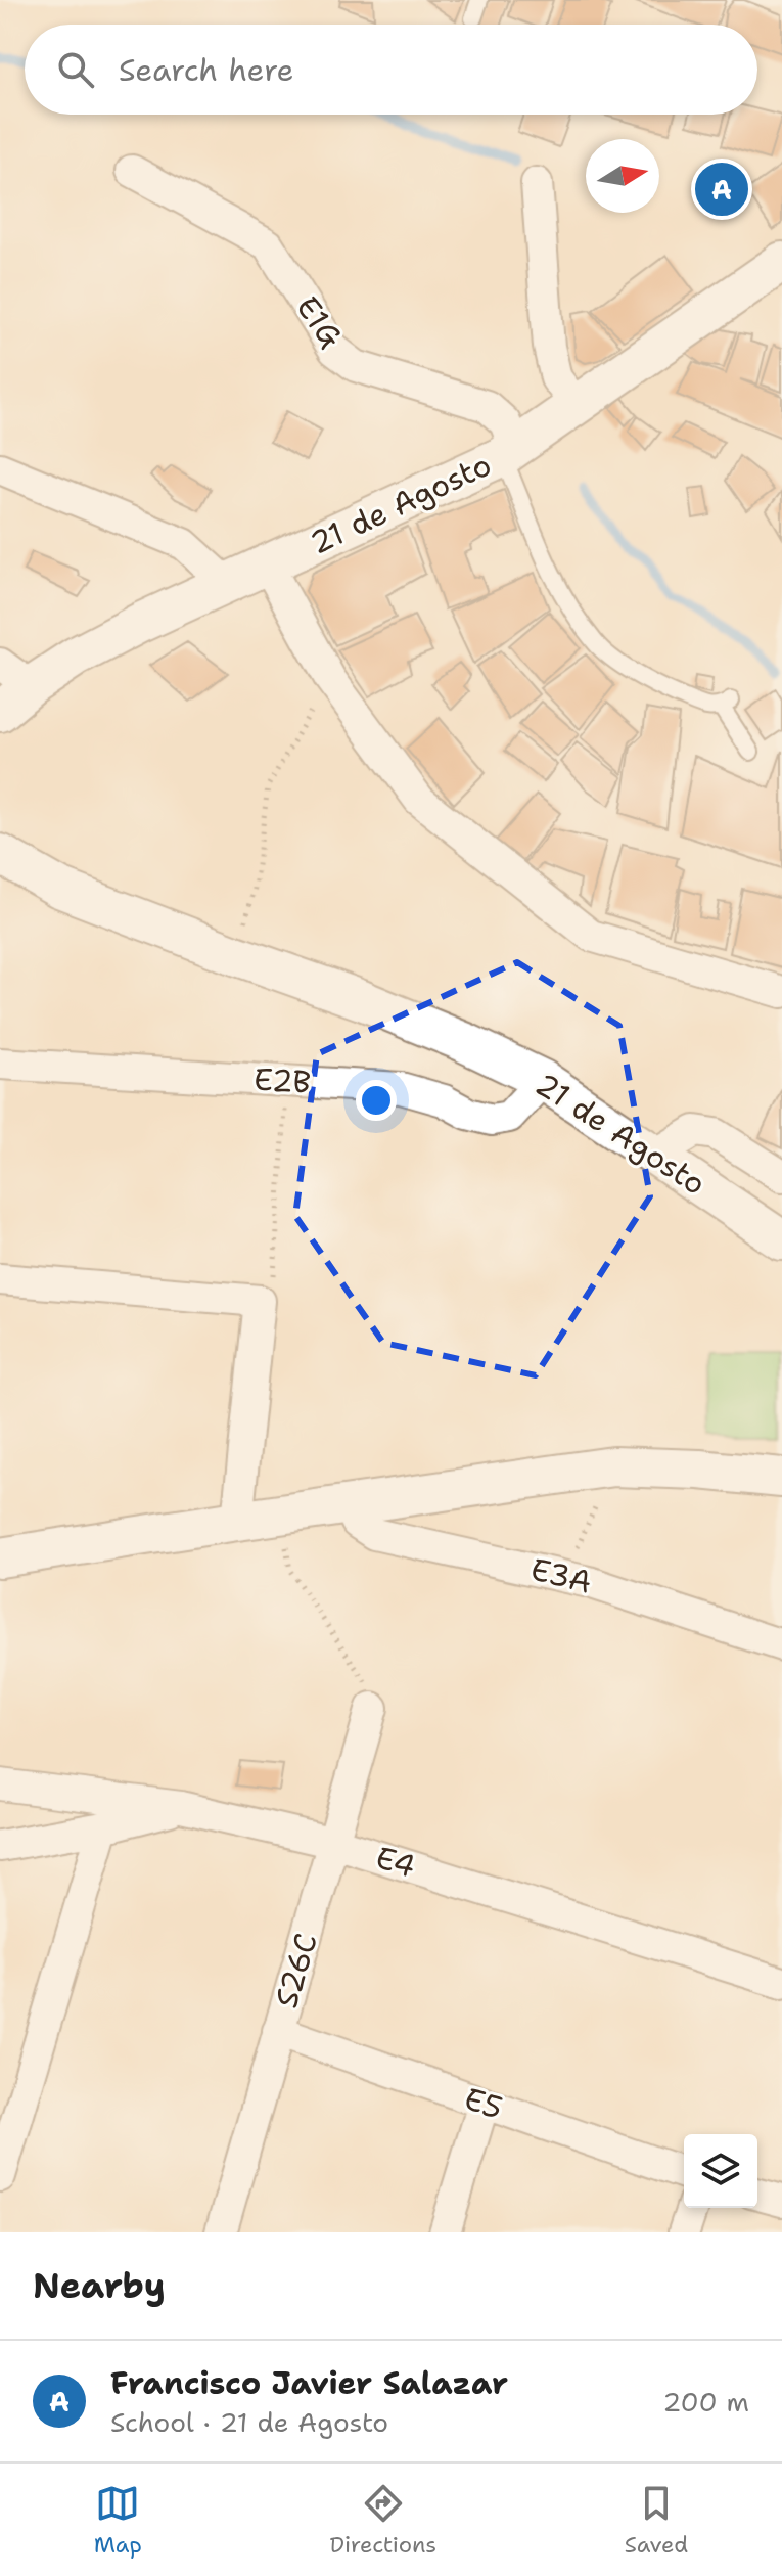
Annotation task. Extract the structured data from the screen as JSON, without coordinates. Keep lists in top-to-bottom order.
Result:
{
  "streets": {
    "street": [
      "E1G",
      "21 de Agosto",
      "E2B",
      "E3A",
      "E4",
      "S26C",
      "E5"
    ]
  },
  "crossings": [
    ["E1G", "21 de Agosto"],
    ["21 de Agosto", "E2B"],
    ["E4", "S26C"],
    ["S26C", "E5"]
  ],
  "north": "right",
  "page": {
    "search": "Search here",
    "pins": "A",
    "heading": "Nearby",
    "list": [
      {
        "mark": "A",
        "name": "Francisco Javier Salazar",
        "note": "School · 21 de Agosto",
        "value": "200 m"
      }
    ],
    "nav": ["Map", "Directions", "Saved"]
  }
}
